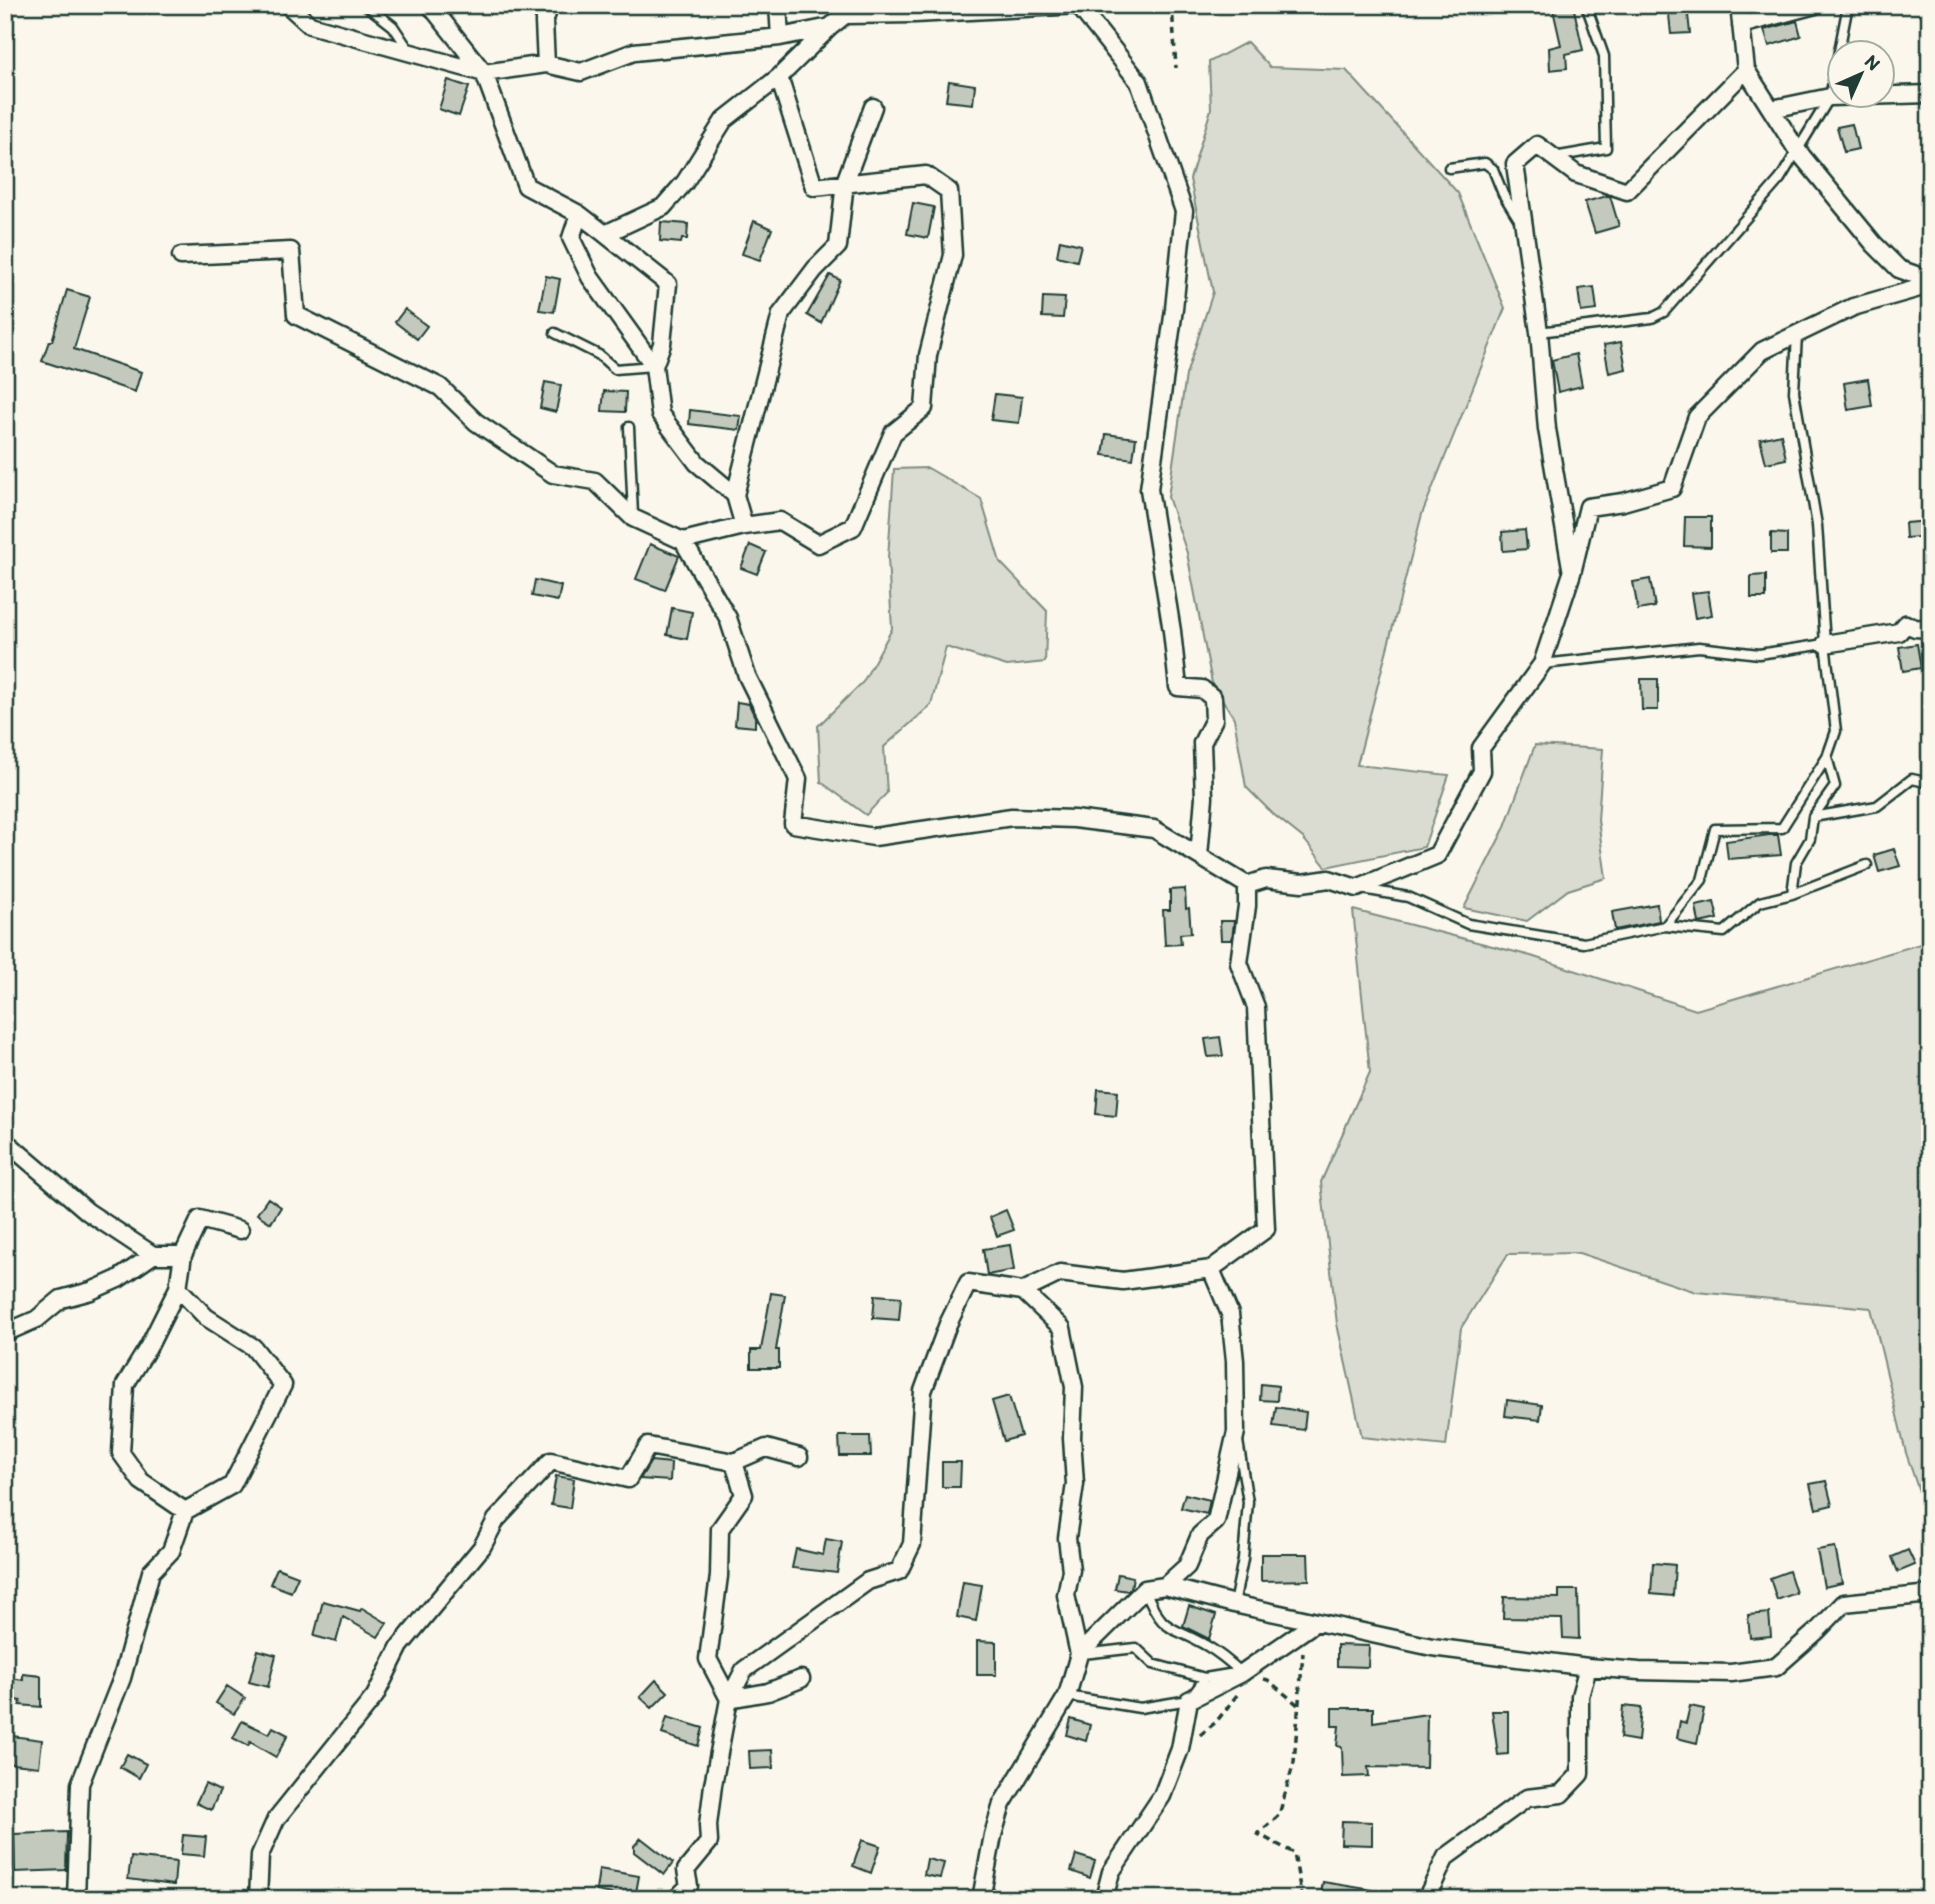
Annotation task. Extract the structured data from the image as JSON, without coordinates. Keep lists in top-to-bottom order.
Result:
{
  "north": "top right"
}
